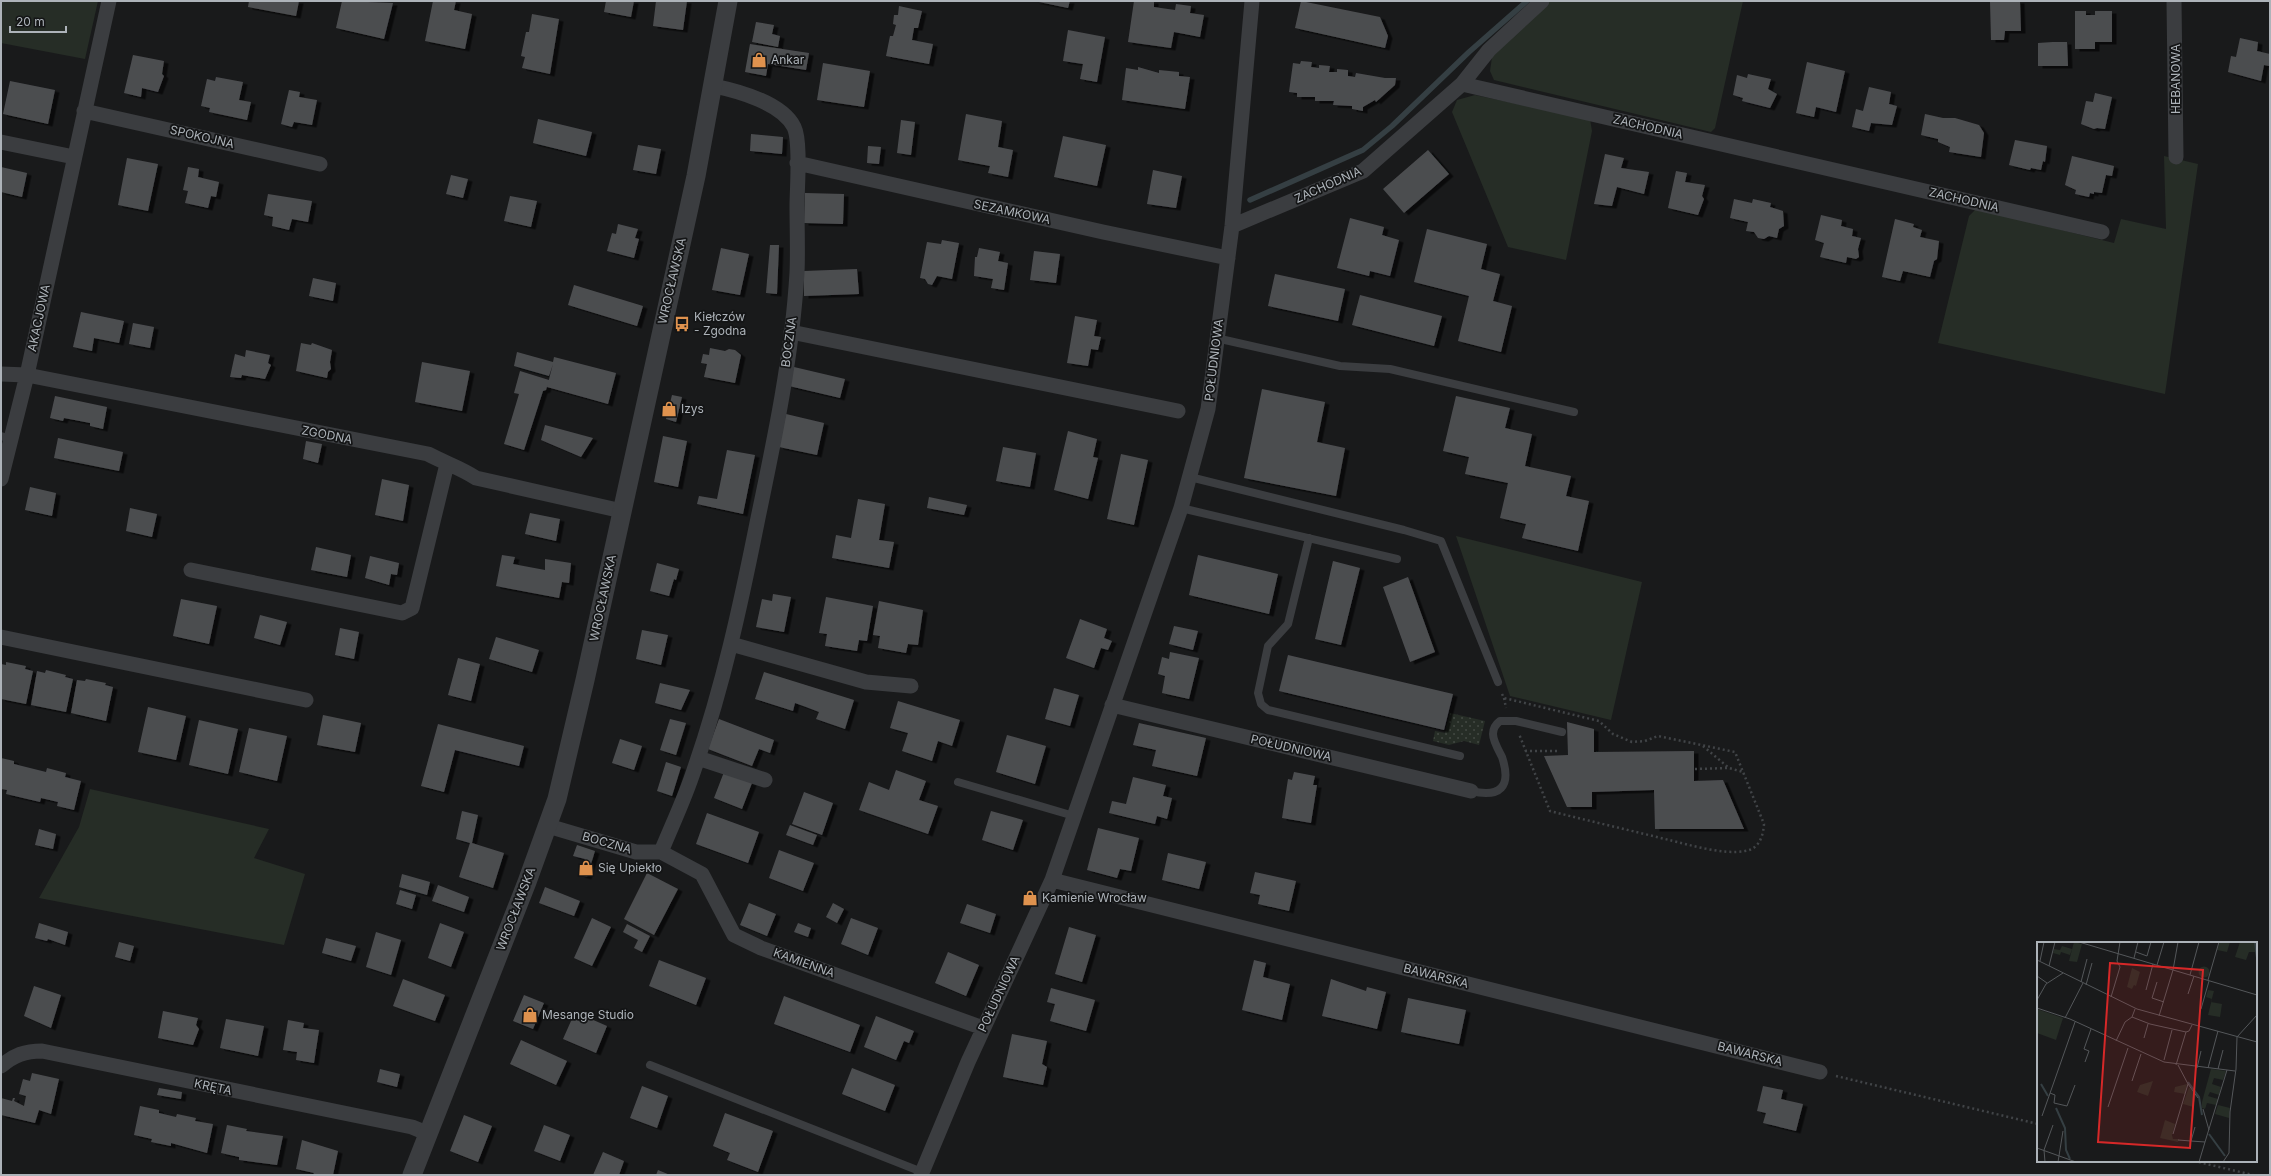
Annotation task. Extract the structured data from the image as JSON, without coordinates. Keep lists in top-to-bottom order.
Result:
{
  "streets": {
    "street": [
      "HEBANOWA",
      "ZACHODNIA",
      "SPOKOJNA",
      "SEZAMKOWA",
      "WROCŁAWSKA",
      "AKACJOWA",
      "BOCZNA",
      "POŁUDNIOWA",
      "ZGODNA",
      "KAMIENNA",
      "BAWARSKA",
      "KRĘTA"
    ]
  },
  "crossings": [
    ["ZACHODNIA", "POŁUDNIOWA"],
    ["SPOKOJNA", "AKACJOWA"],
    ["SEZAMKOWA", "BOCZNA"],
    ["SEZAMKOWA", "POŁUDNIOWA"],
    ["WROCŁAWSKA", "BOCZNA"],
    ["WROCŁAWSKA", "ZGODNA"],
    ["WROCŁAWSKA", "KRĘTA"],
    ["AKACJOWA", "ZGODNA"],
    ["BOCZNA", "KAMIENNA"],
    ["POŁUDNIOWA", "KAMIENNA"],
    ["POŁUDNIOWA", "BAWARSKA"]
  ],
  "places": {
    "shop": [
      "Ankar",
      "Izys",
      "Się Upiekło",
      "Kamienie Wrocław",
      "Mesange Studio"
    ],
    "bus stop": ["Kiełczów - Zgodna"]
  },
  "scale_bar": "20 m"
}
